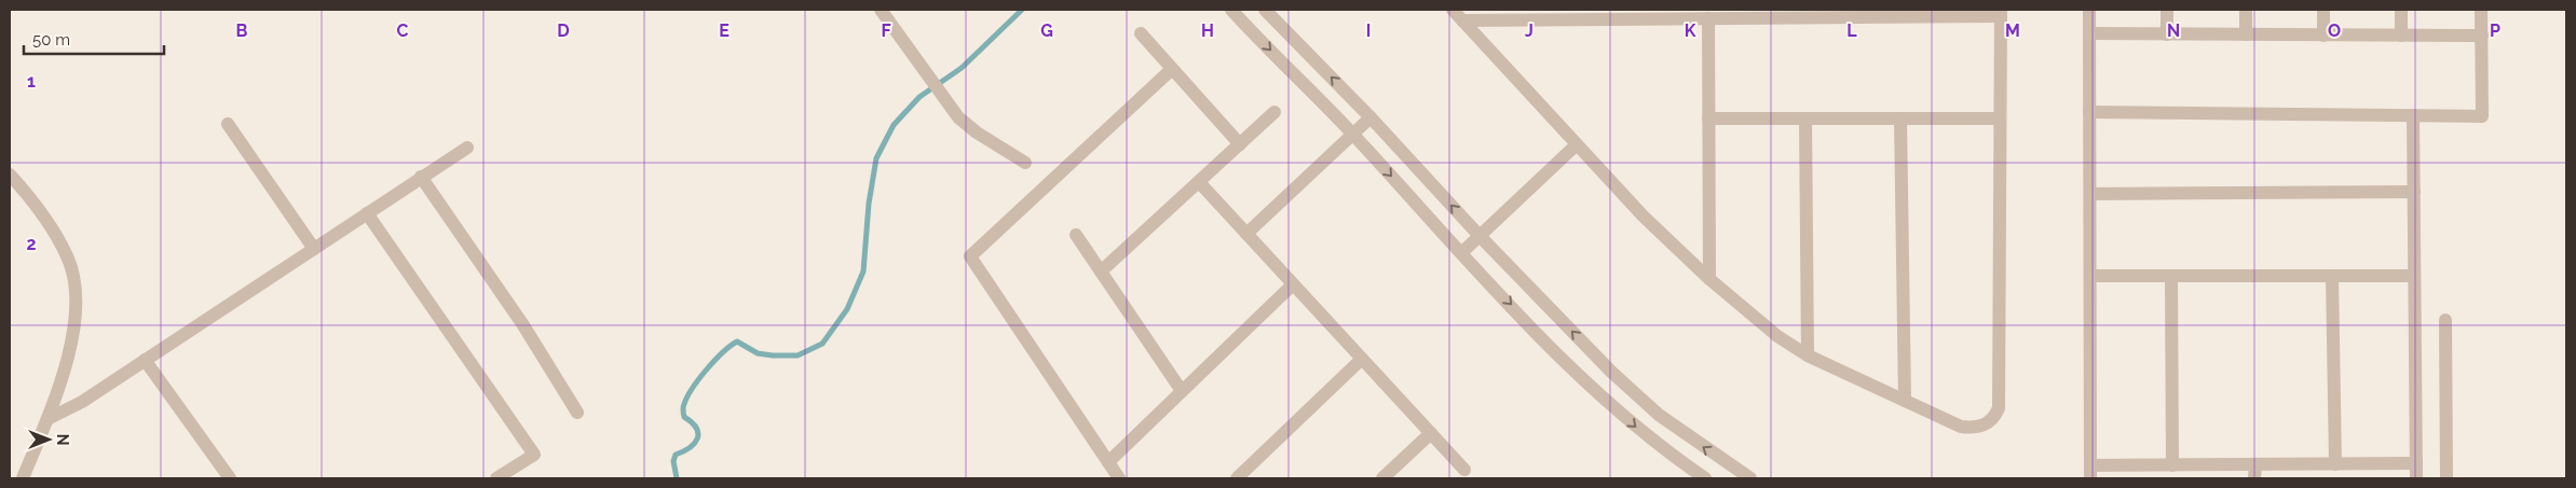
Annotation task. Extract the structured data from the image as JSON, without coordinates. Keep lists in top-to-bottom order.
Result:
{
  "scale_bar": "50 m",
  "north": "right",
  "grid": {
    "columns": [
      "B",
      "C",
      "D",
      "E",
      "F",
      "G",
      "H",
      "I",
      "J",
      "K",
      "L",
      "M",
      "N",
      "O",
      "P"
    ],
    "rows": ["1", "2"]
  }
}
